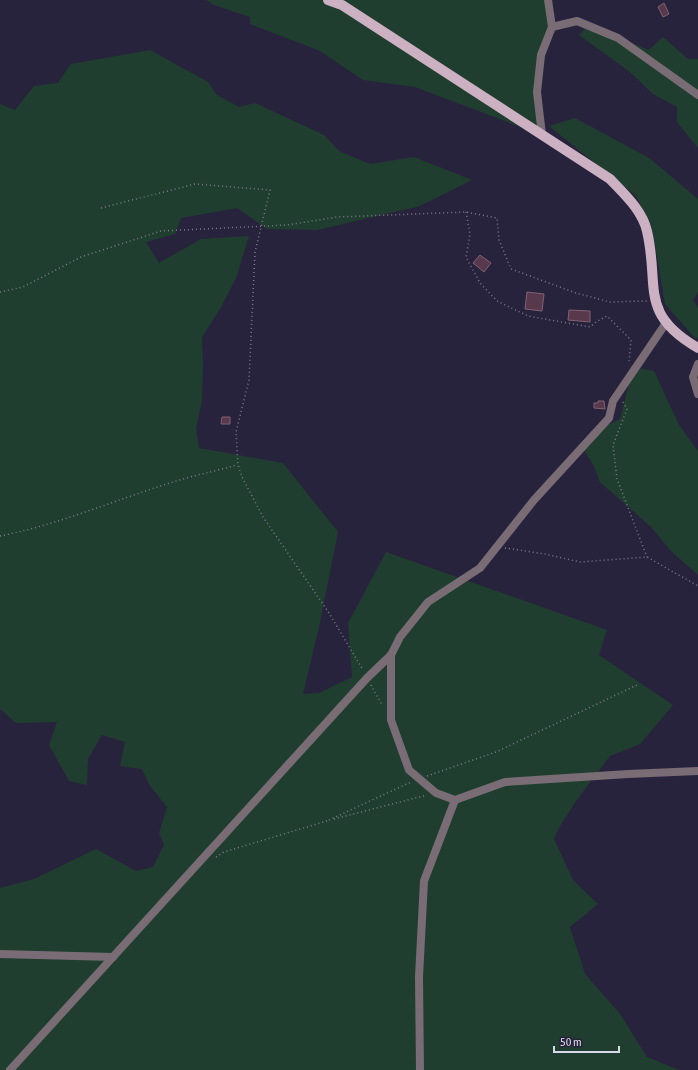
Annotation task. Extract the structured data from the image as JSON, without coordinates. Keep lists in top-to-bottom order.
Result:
{
  "scale_bar": "50 m"
}
